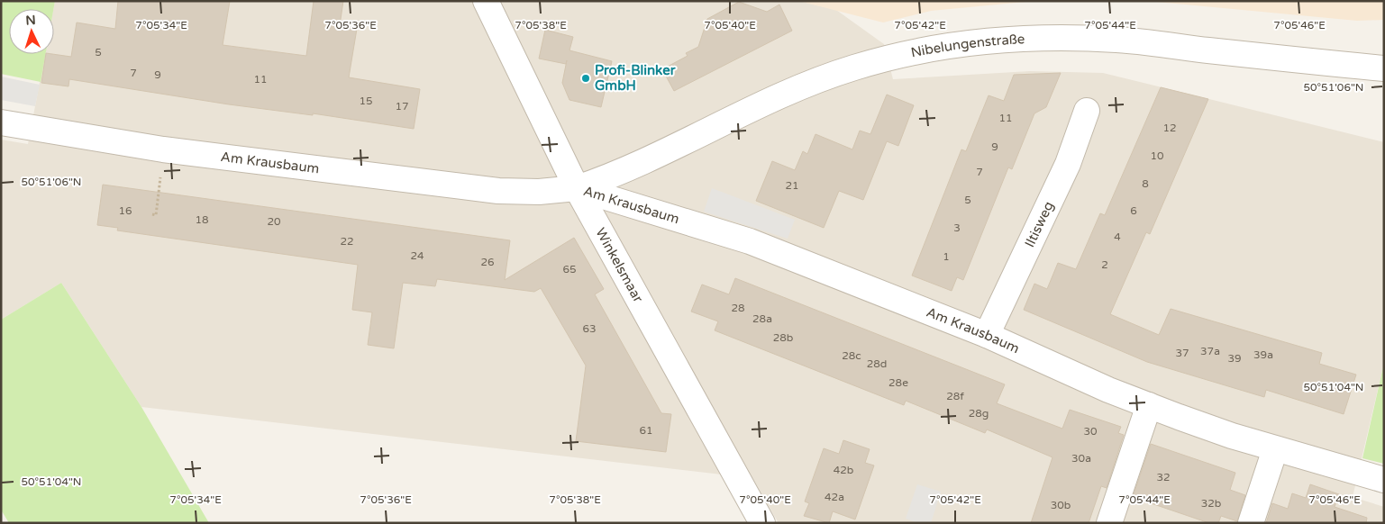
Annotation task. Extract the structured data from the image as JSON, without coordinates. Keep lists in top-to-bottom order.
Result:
{
  "streets": {
    "street": [
      "Nibelungenstraße",
      "Am Krausbaum",
      "Iltisweg",
      "Winkelsmaar"
    ]
  },
  "crossings": [
    ["Nibelungenstraße", "Am Krausbaum"],
    ["Nibelungenstraße", "Winkelsmaar"],
    ["Am Krausbaum", "Iltisweg"],
    ["Am Krausbaum", "Winkelsmaar"]
  ],
  "places": ["Profi-Blinker GmbH"],
  "house_numbers": [
    "5",
    "7",
    "9",
    "11",
    "15",
    "17",
    "11",
    "12",
    "9",
    "10",
    "7",
    "8",
    "21",
    "5",
    "16",
    "6",
    "18",
    "20",
    "3",
    "4",
    "22",
    "24",
    "1",
    "26",
    "2",
    "65",
    "28",
    "28a",
    "63",
    "28b",
    "37a",
    "37",
    "39a",
    "28c",
    "39",
    "28d",
    "28e",
    "28f",
    "28g",
    "61",
    "30",
    "30a",
    "42b",
    "32",
    "42a",
    "32b",
    "30b"
  ],
  "north": "top",
  "coordinates": [
    "7°05'34\"E",
    "7°05'36\"E",
    "7°05'38\"E",
    "7°05'40\"E",
    "7°05'42\"E",
    "7°05'44\"E",
    "7°05'46\"E",
    "50°51'06\"N",
    "50°51'04\"N"
  ]
}
